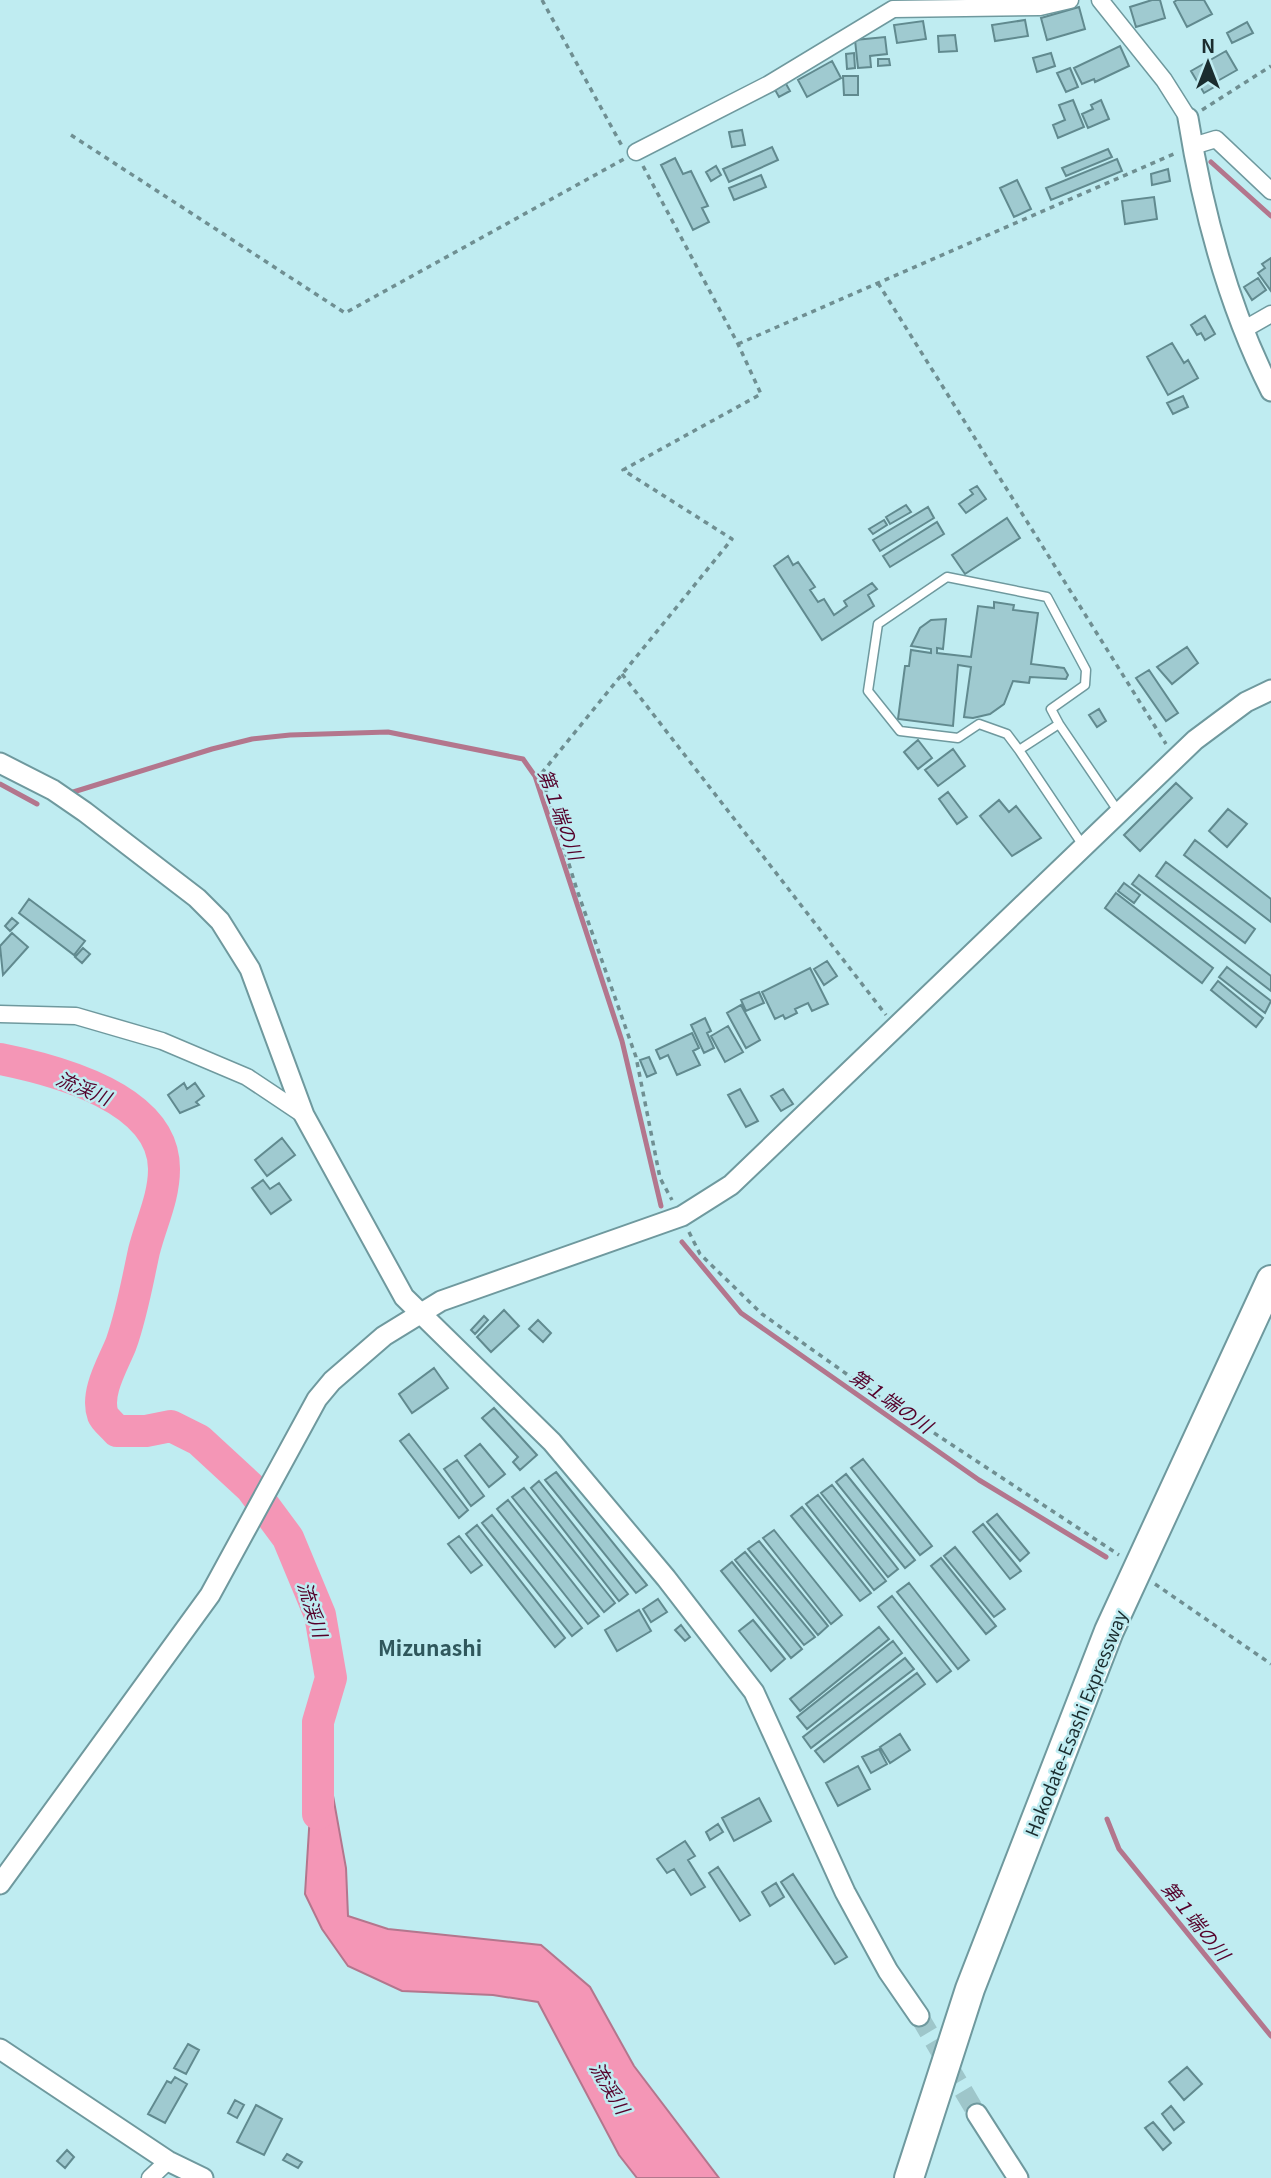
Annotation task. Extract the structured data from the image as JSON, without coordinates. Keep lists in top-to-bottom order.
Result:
{
  "streets": {
    "highway": ["Hakodate-Esashi Expressway"]
  },
  "districts": ["Mizunashi"],
  "water": ["第１端の川", "流渓川"],
  "north": "top"
}
